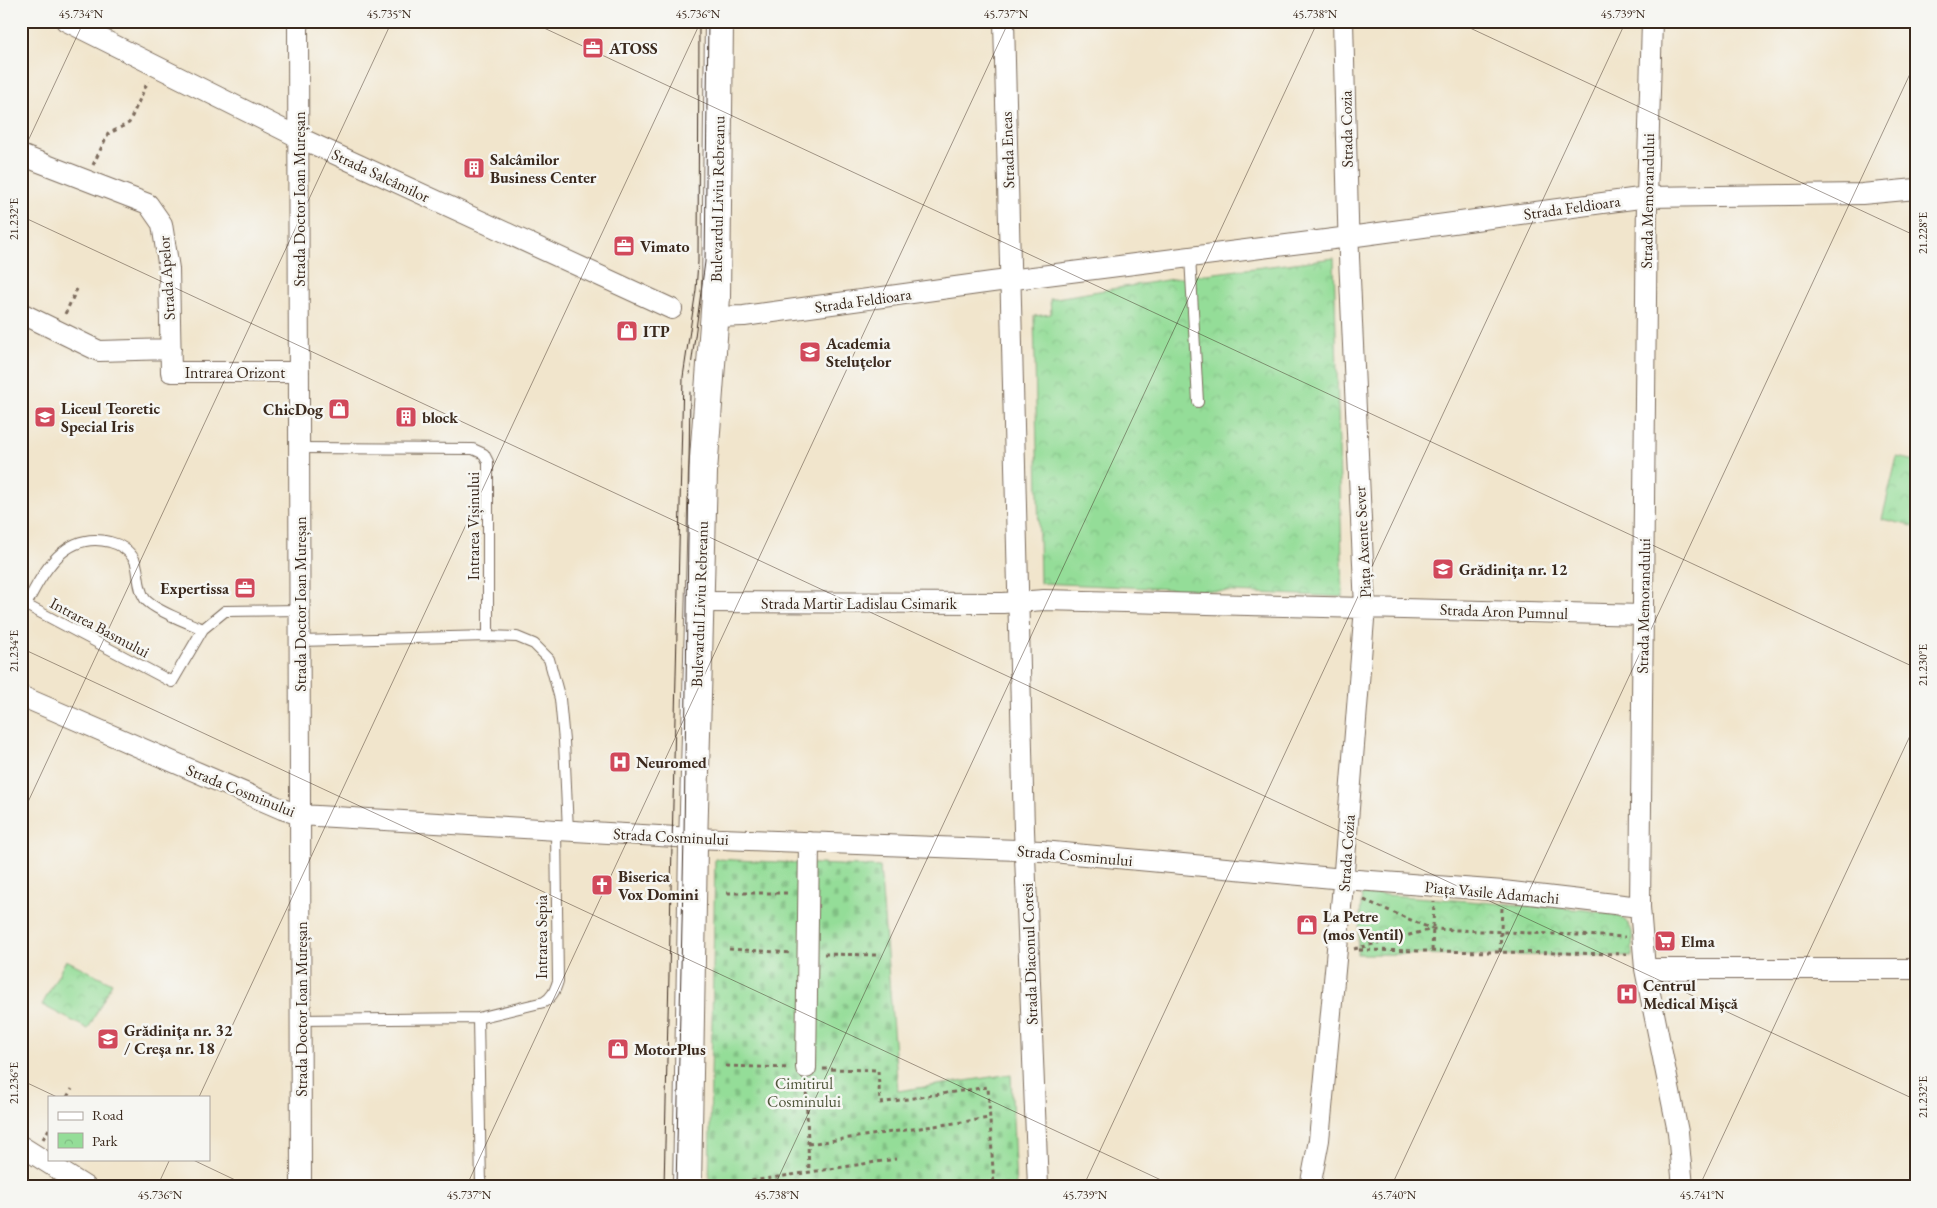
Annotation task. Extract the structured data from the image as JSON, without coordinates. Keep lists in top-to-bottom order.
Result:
{
  "streets": {
    "main road": ["Bulevardul Liviu Rebreanu"],
    "street": [
      "Strada Cozia",
      "Strada Eneas",
      "Strada Salcâmilor",
      "Strada Doctor Ioan Mureșan",
      "Strada Memorandului",
      "Strada Feldioara",
      "Strada Apelor",
      "Intrarea Orizont",
      "Piața Axente Sever",
      "Strada Martir Ladislau Csimarik",
      "Strada Aron Pumnul",
      "Strada Cosminului",
      "Piața Vasile Adamachi",
      "Strada Diaconul Coresi"
    ],
    "lane": ["Intrarea Vișinului", "Intrarea Basmului", "Intrarea Sepia"]
  },
  "crossings": [
    ["Strada Cozia", "Strada Feldioara"],
    ["Strada Cozia", "Piața Axente Sever"],
    ["Strada Cozia", "Strada Aron Pumnul"],
    ["Strada Cozia", "Strada Cosminului"],
    ["Strada Cozia", "Piața Vasile Adamachi"],
    ["Strada Eneas", "Strada Feldioara"],
    ["Strada Salcâmilor", "Strada Doctor Ioan Mureșan"],
    ["Strada Doctor Ioan Mureșan", "Intrarea Orizont"],
    ["Strada Doctor Ioan Mureșan", "Intrarea Vișinului"],
    ["Strada Doctor Ioan Mureșan", "Intrarea Basmului"],
    ["Strada Doctor Ioan Mureșan", "Strada Cosminului"],
    ["Strada Doctor Ioan Mureșan", "Intrarea Sepia"],
    ["Bulevardul Liviu Rebreanu", "Strada Feldioara"],
    ["Bulevardul Liviu Rebreanu", "Strada Martir Ladislau Csimarik"],
    ["Bulevardul Liviu Rebreanu", "Strada Cosminului"],
    ["Strada Memorandului", "Strada Feldioara"],
    ["Strada Memorandului", "Strada Aron Pumnul"],
    ["Strada Memorandului", "Piața Vasile Adamachi"],
    ["Strada Feldioara", "Piața Axente Sever"],
    ["Strada Apelor", "Intrarea Orizont"],
    ["Piața Axente Sever", "Strada Martir Ladislau Csimarik"],
    ["Piața Axente Sever", "Strada Aron Pumnul"],
    ["Piața Axente Sever", "Strada Diaconul Coresi"],
    ["Strada Martir Ladislau Csimarik", "Strada Diaconul Coresi"],
    ["Strada Cosminului", "Piața Vasile Adamachi"],
    ["Strada Cosminului", "Intrarea Sepia"],
    ["Strada Cosminului", "Strada Diaconul Coresi"]
  ],
  "parks": ["Cimitirul Cosminului"],
  "places": {
    "office": ["ATOSS", "Vimato", "Expertissa"],
    "building": ["Salcâmilor Business Center", "block"],
    "shop": [
      "ITP",
      "ChicDog",
      "La Petre (mos Ventil)",
      "MotorPlus"
    ],
    "school or university": [
      "Academia Steluțelor",
      "Liceul Teoretic Special Iris",
      "Grădinița nr. 12",
      "Grădinița nr. 32 / Creșa nr. 18"
    ],
    "hospital": ["Neuromed", "Centrul Medical Mișcă"],
    "church": ["Biserica Vox Domini"],
    "supermarket": ["Elma"]
  },
  "legend": ["Road", "Park"],
  "coordinates": [
    "45.734°N",
    "45.735°N",
    "45.736°N",
    "45.737°N",
    "45.738°N",
    "45.739°N",
    "21.232°E",
    "21.228°E",
    "21.234°E",
    "21.230°E",
    "21.236°E",
    "45.740°N",
    "45.741°N"
  ]
}
